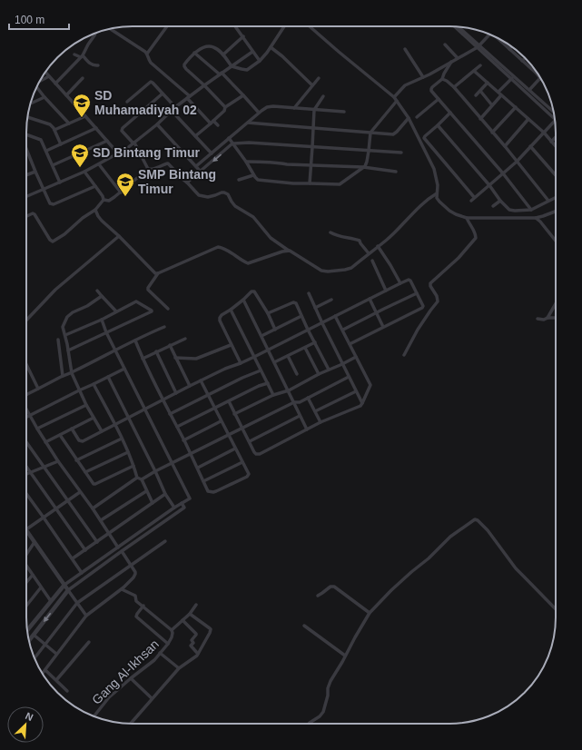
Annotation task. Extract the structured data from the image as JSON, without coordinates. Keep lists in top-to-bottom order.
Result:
{
  "streets": {
    "street": ["Gang Al-Ikhsan"]
  },
  "places": {
    "school or university": ["SD Muhamadiyah 02", "SD Bintang Timur", "SMP Bintang Timur"]
  },
  "scale_bar": "100 m",
  "north": "top right"
}
